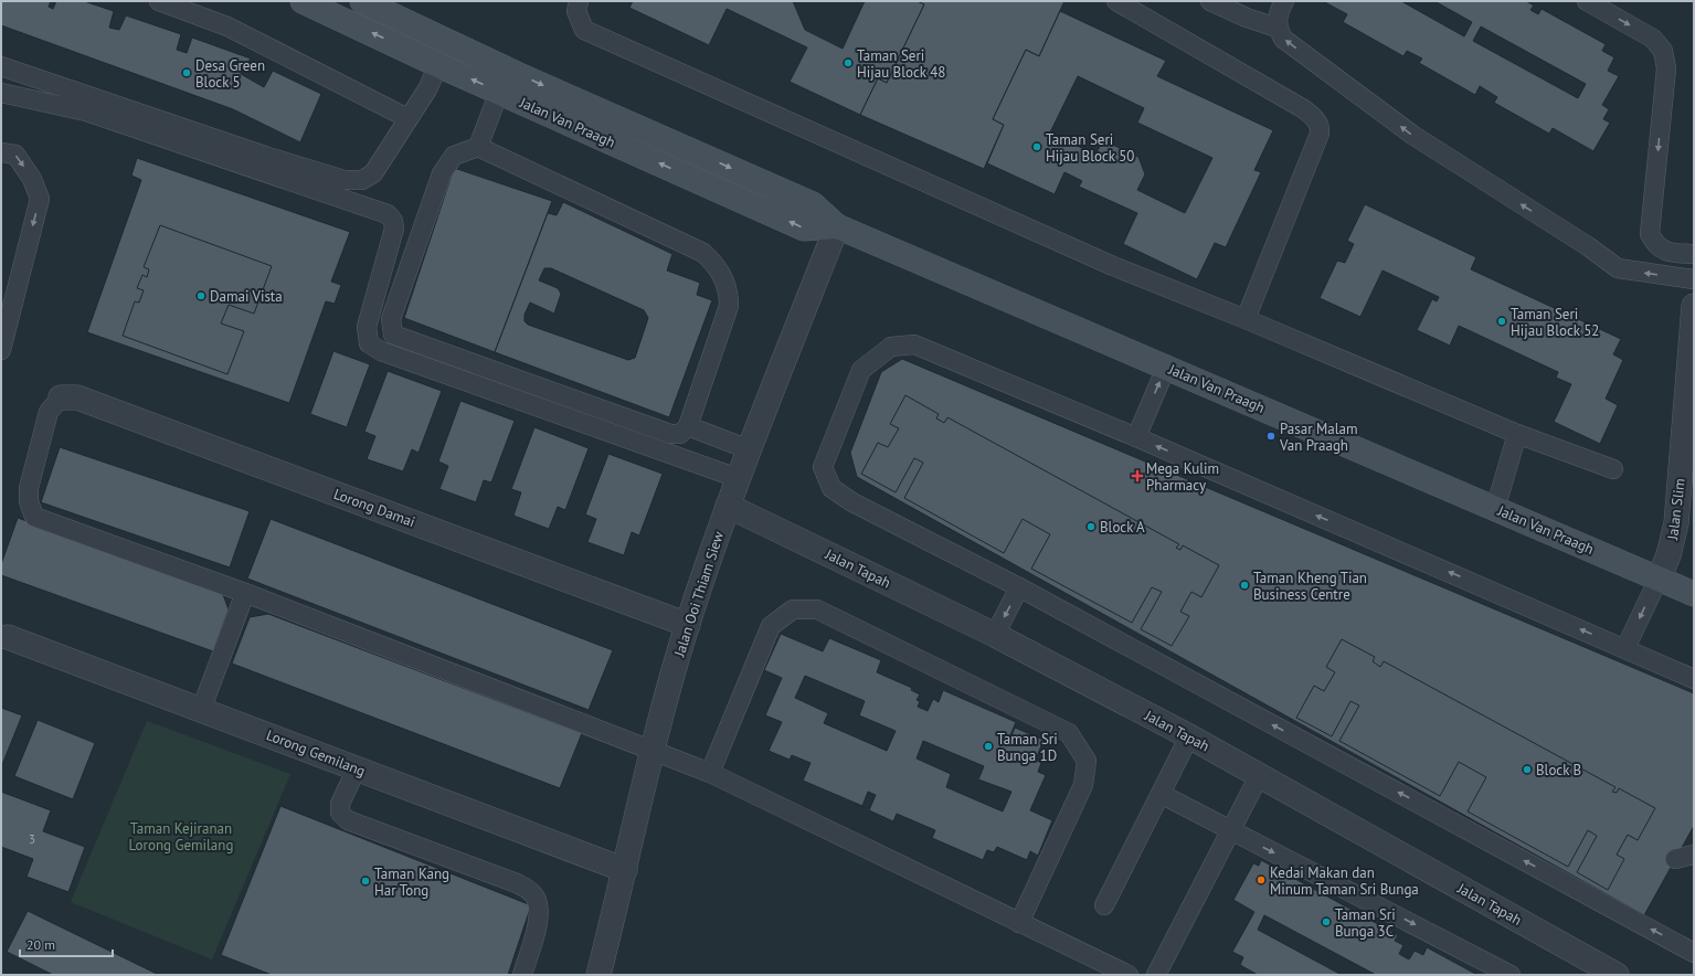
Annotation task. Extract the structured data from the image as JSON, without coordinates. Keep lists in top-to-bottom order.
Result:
{
  "streets": {
    "main road": ["Jalan Van Praagh"],
    "street": [
      "Lorong Damai",
      "Jalan Slim",
      "Jalan Tapah",
      "Jalan Ooi Thiam Siew",
      "Lorong Gemilang"
    ]
  },
  "crossings": [
    ["Jalan Van Praagh", "Jalan Slim"],
    ["Jalan Van Praagh", "Jalan Ooi Thiam Siew"],
    ["Lorong Damai", "Jalan Ooi Thiam Siew"],
    ["Jalan Tapah", "Jalan Ooi Thiam Siew"],
    ["Jalan Ooi Thiam Siew", "Lorong Gemilang"]
  ],
  "parks": ["Taman Kejiranan Lorong Gemilang"],
  "places": {
    "other": [
      "Taman Seri Hijau Block 48",
      "Desa Green Block 5",
      "Taman Seri Hijau Block 50",
      "Damai Vista",
      "Taman Seri Hijau Block 52",
      "Pasar Malam Van Praagh",
      "Block A",
      "Taman Kheng Tian Business Centre",
      "Taman Sri Bunga 1D",
      "Block B",
      "Kedai Makan dan Minum Taman Sri Bunga",
      "Taman Kang Har Tong",
      "Taman Sri Bunga 3C"
    ],
    "health": ["Mega Kulim Pharmacy"]
  },
  "house_numbers": ["3"],
  "scale_bar": "20 m"
}
